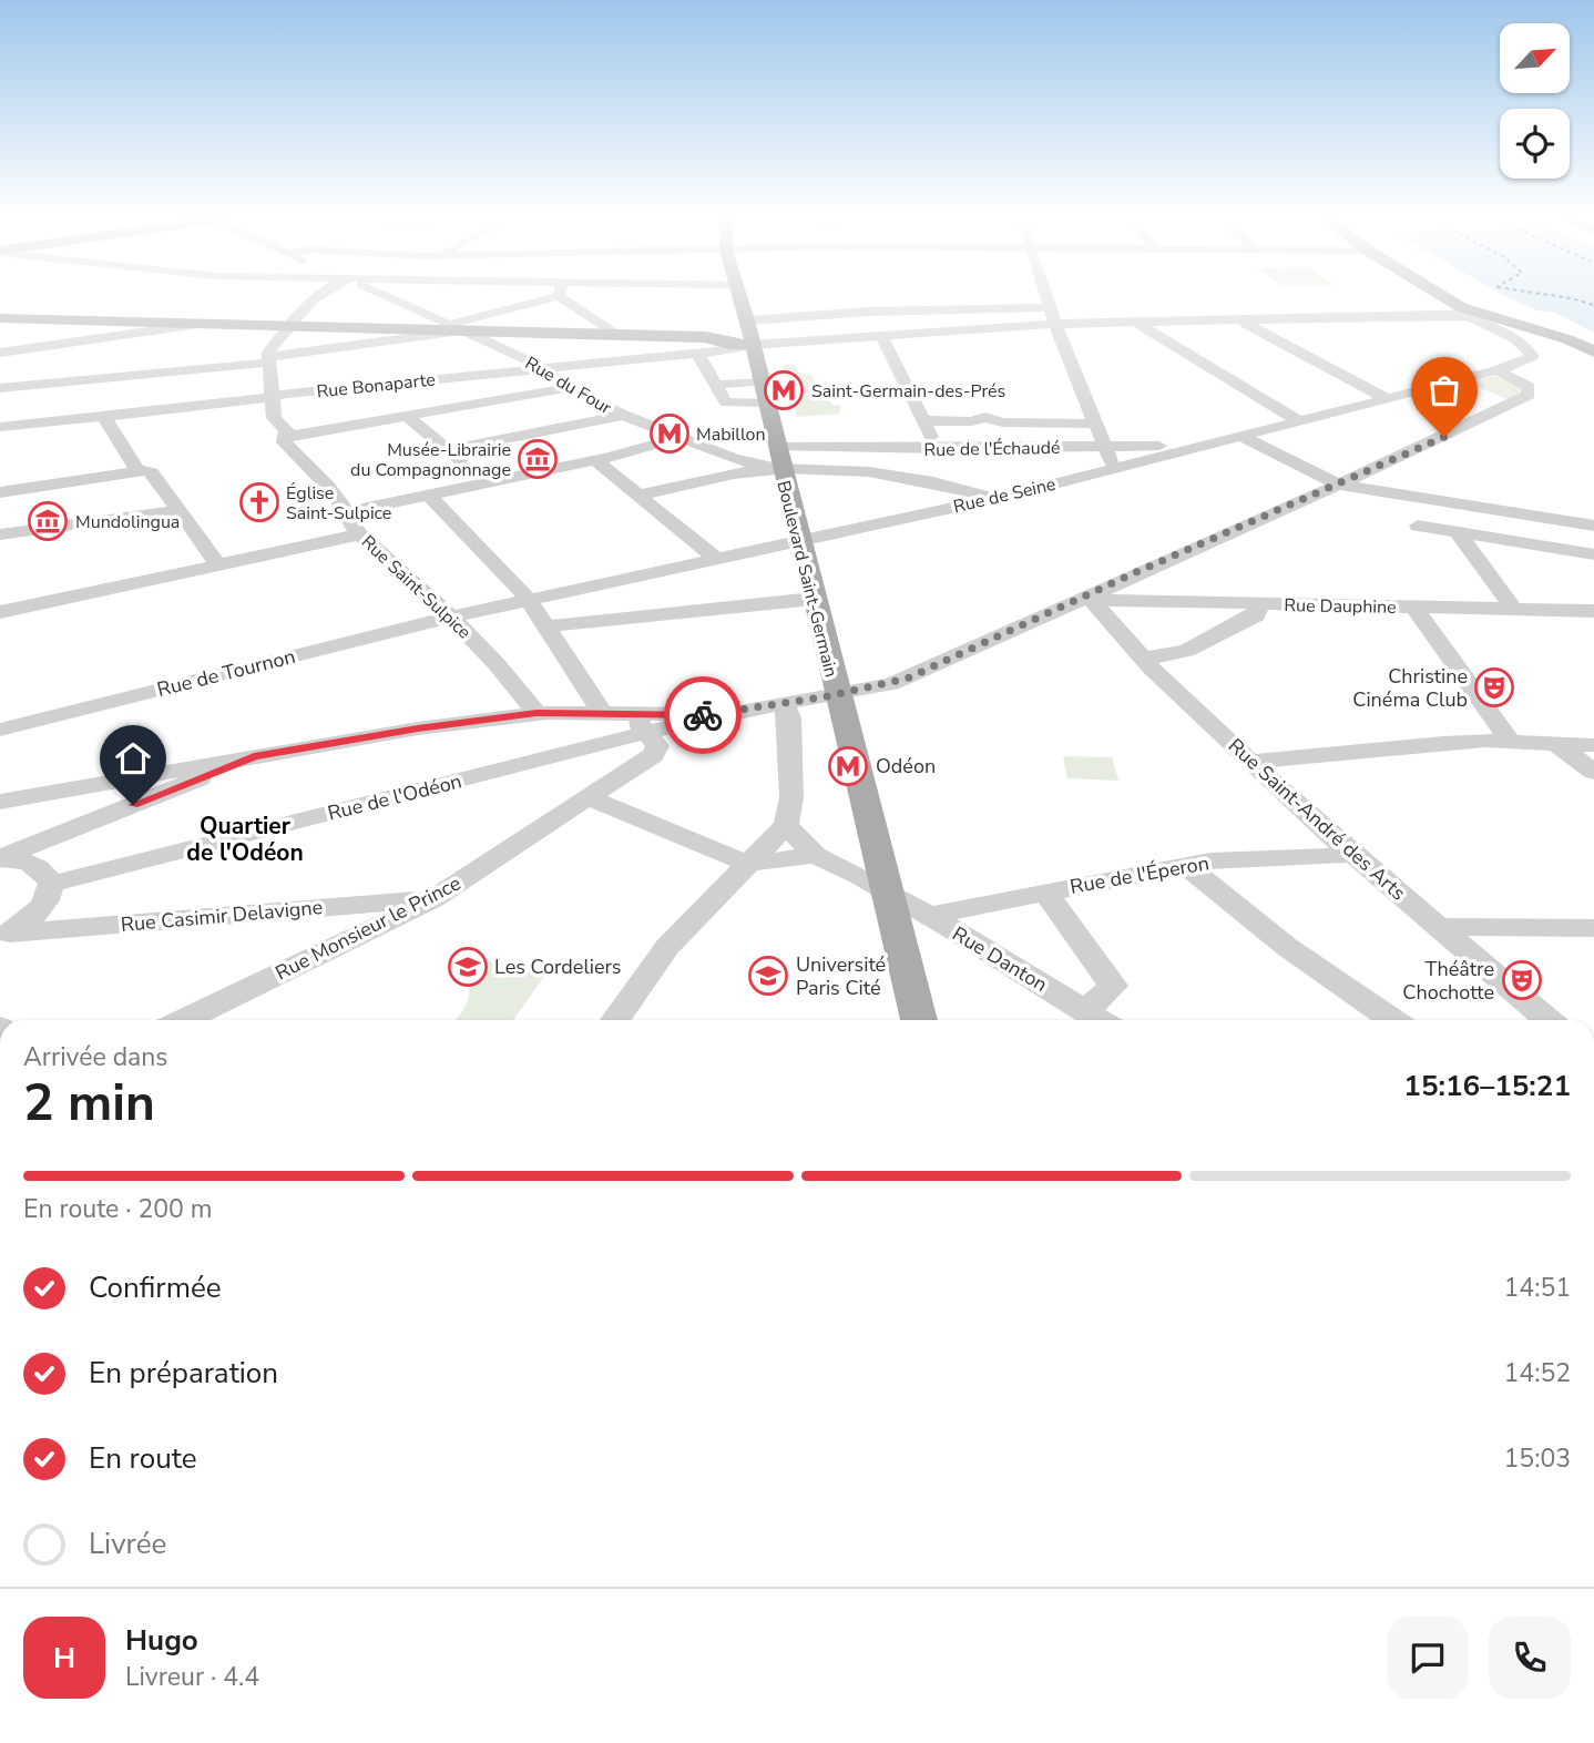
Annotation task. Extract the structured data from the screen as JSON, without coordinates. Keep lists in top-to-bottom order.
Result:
{
  "streets": {
    "main road": ["Boulevard Saint-Germain"],
    "street": [
      "Rue Bonaparte",
      "Rue du Four",
      "Rue de l'Échaudé",
      "Rue de Seine",
      "Rue Saint-Sulpice",
      "Rue Dauphine",
      "Rue de Tournon",
      "Rue de l'Odéon",
      "Rue Saint-André des Arts",
      "Rue de l'Éperon",
      "Rue Casimir Delavigne",
      "Rue Monsieur le Prince",
      "Rue Danton"
    ]
  },
  "crossings": [
    ["Rue Bonaparte", "Rue du Four"],
    ["Rue Bonaparte", "Boulevard Saint-Germain"],
    ["Rue du Four", "Rue de l'Échaudé"],
    ["Rue du Four", "Boulevard Saint-Germain"],
    ["Rue de l'Échaudé", "Rue de Seine"],
    ["Rue de l'Échaudé", "Boulevard Saint-Germain"],
    ["Rue de Seine", "Boulevard Saint-Germain"],
    ["Rue de Seine", "Rue Saint-Sulpice"],
    ["Rue de Seine", "Rue de Tournon"],
    ["Boulevard Saint-Germain", "Rue Danton"],
    ["Rue Saint-Sulpice", "Rue de Tournon"],
    ["Rue Dauphine", "Rue Saint-André des Arts"],
    ["Rue de l'Odéon", "Rue Monsieur le Prince"],
    ["Rue Saint-André des Arts", "Rue de l'Éperon"],
    ["Rue de l'Éperon", "Rue Danton"],
    ["Rue Casimir Delavigne", "Rue Monsieur le Prince"]
  ],
  "districts": ["Quartier de l'Odéon"],
  "places": {
    "metro station": ["Saint-Germain-des-Prés", "Mabillon", "Odéon"],
    "museum": ["Musée-Librairie du Compagnonnage", "Mundolingua"],
    "church": ["Église Saint-Sulpice"],
    "theatre": ["Christine Cinéma Club", "Théâtre Chochotte"],
    "school or university": ["Les Cordeliers", "Université Paris Cité"]
  },
  "north": "top right",
  "page": {
    "heading": ["2 min", "Arrivée dans", "15:16–15:21"],
    "panel": ["Hugo", "Livreur · 4.4"],
    "bar": "En route · 200 m",
    "list": [
      ["Confirmée", "14:51"],
      ["En préparation", "14:52"],
      ["En route", "15:03"],
      "Livrée"
    ],
    "round": "H"
  }
}
